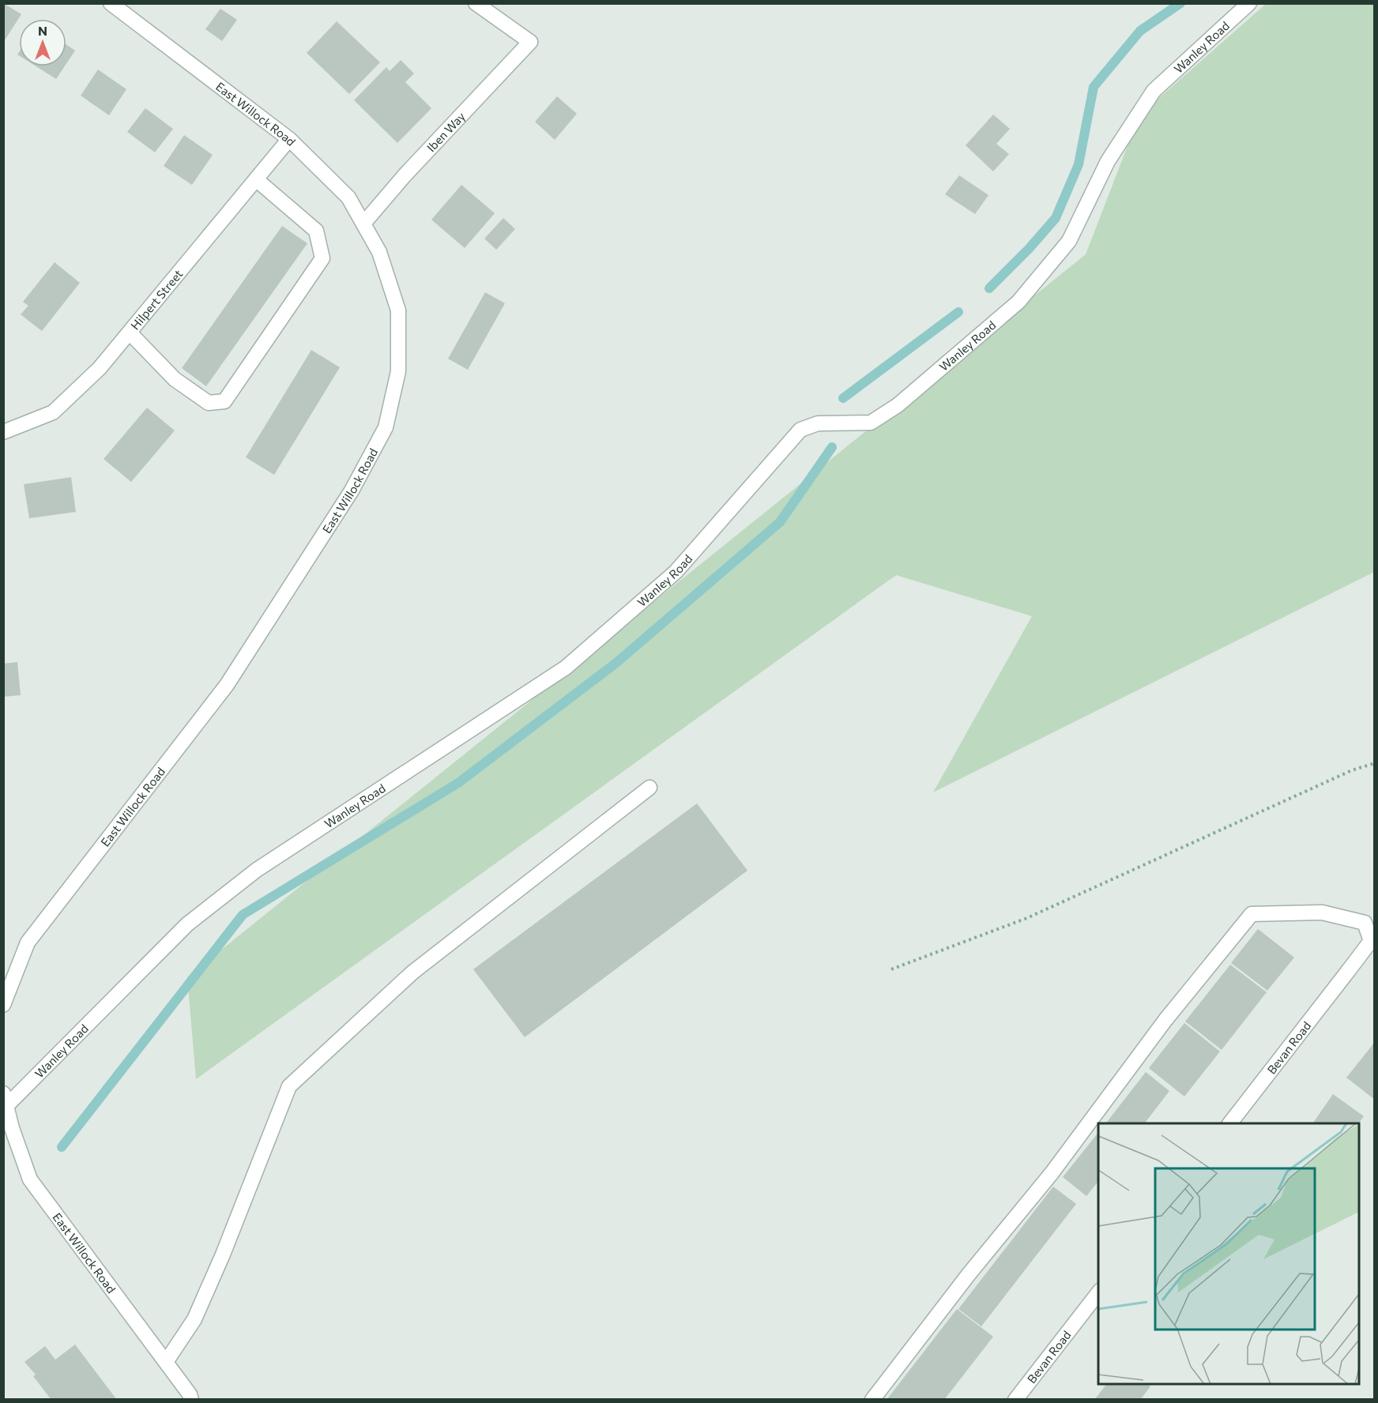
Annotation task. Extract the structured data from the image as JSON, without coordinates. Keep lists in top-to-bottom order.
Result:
{
  "streets": {
    "street": [
      "Wanley Road",
      "East Willock Road",
      "Iben Way",
      "Hilpert Street",
      "Bevan Road"
    ]
  },
  "crossings": [
    ["Wanley Road", "East Willock Road"],
    ["East Willock Road", "Iben Way"],
    ["East Willock Road", "Hilpert Street"]
  ],
  "north": "top"
}
